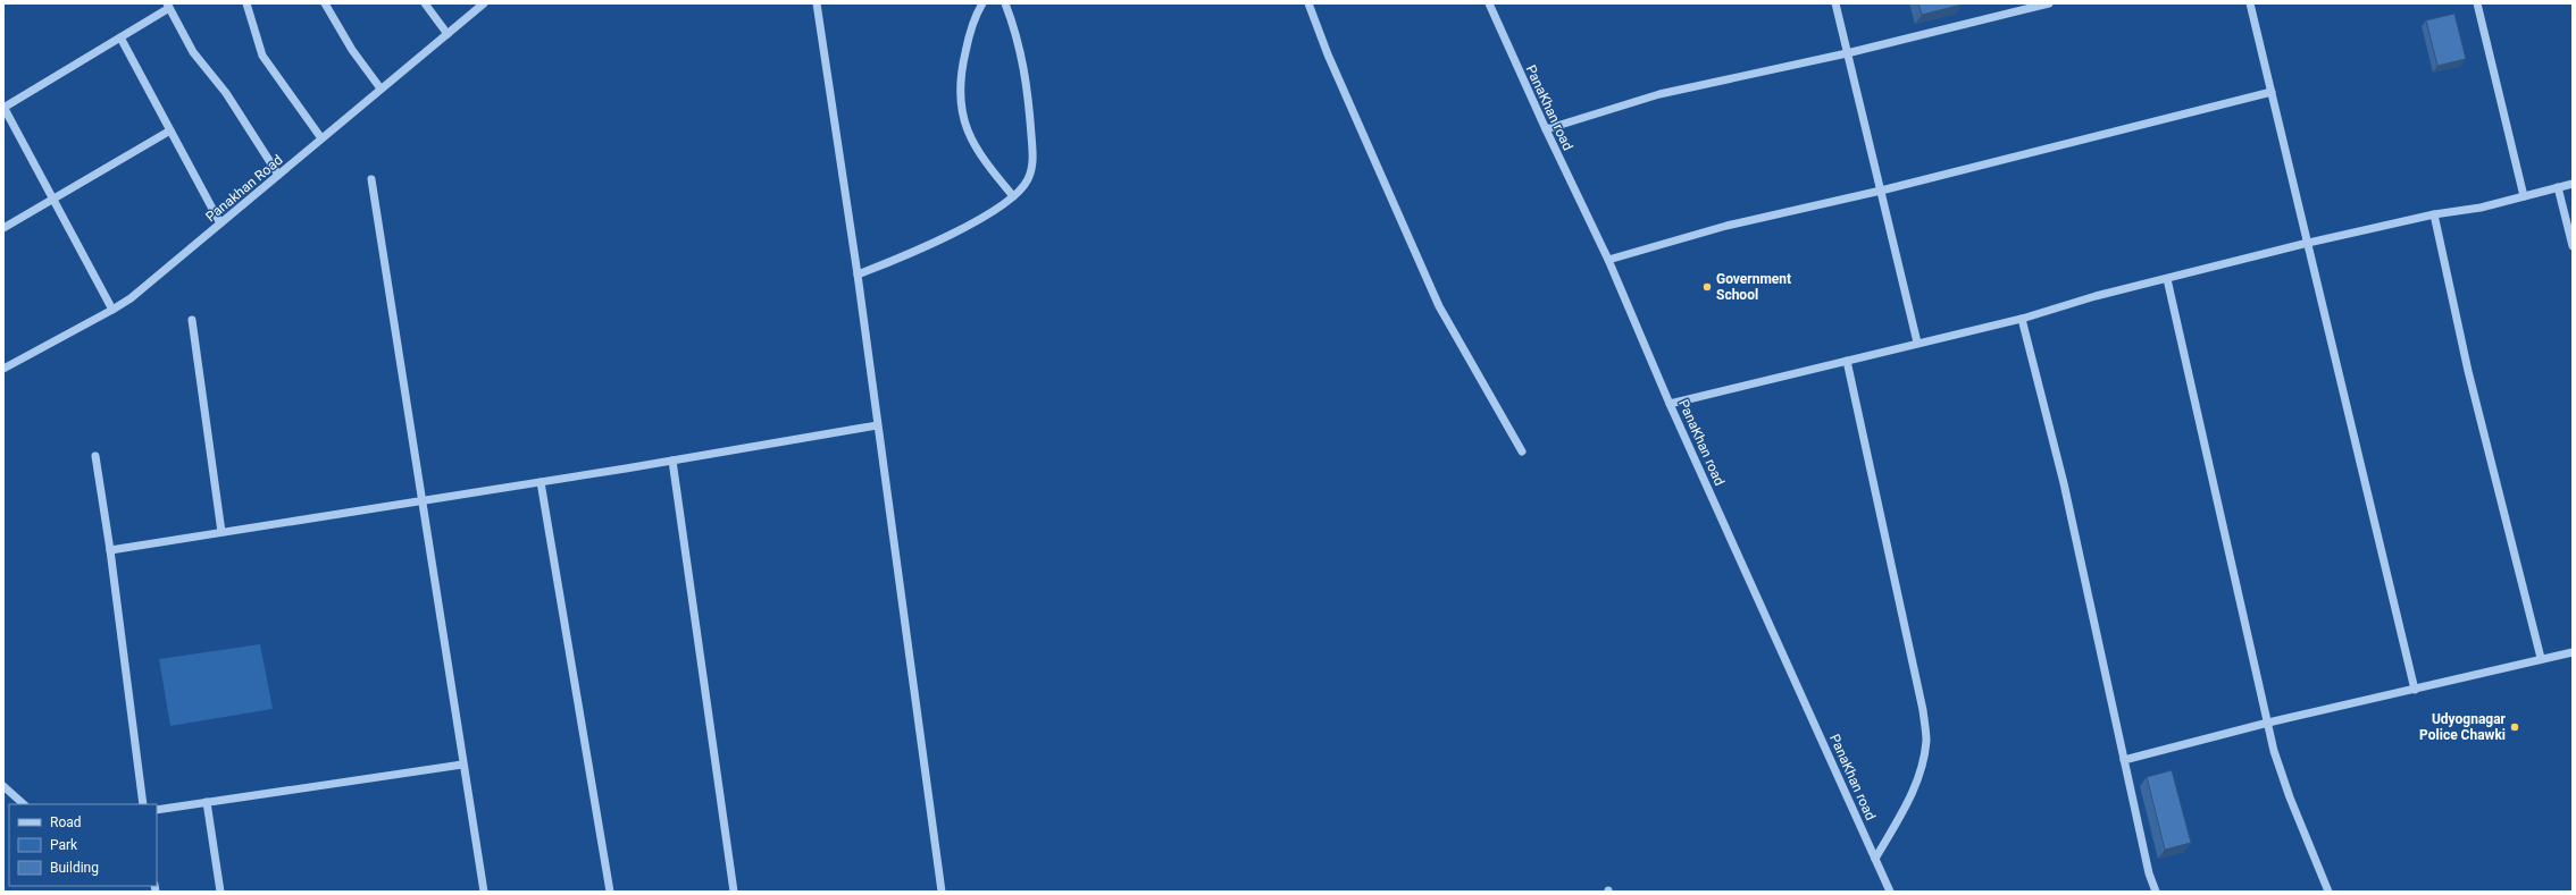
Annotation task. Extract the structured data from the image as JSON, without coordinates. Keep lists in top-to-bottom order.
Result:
{
  "streets": {
    "street": ["PanaKhan road", "Panakhan Road"]
  },
  "places": ["Government School", "Udyognagar Police Chawki"],
  "legend": ["Road", "Park", "Building"]
}
